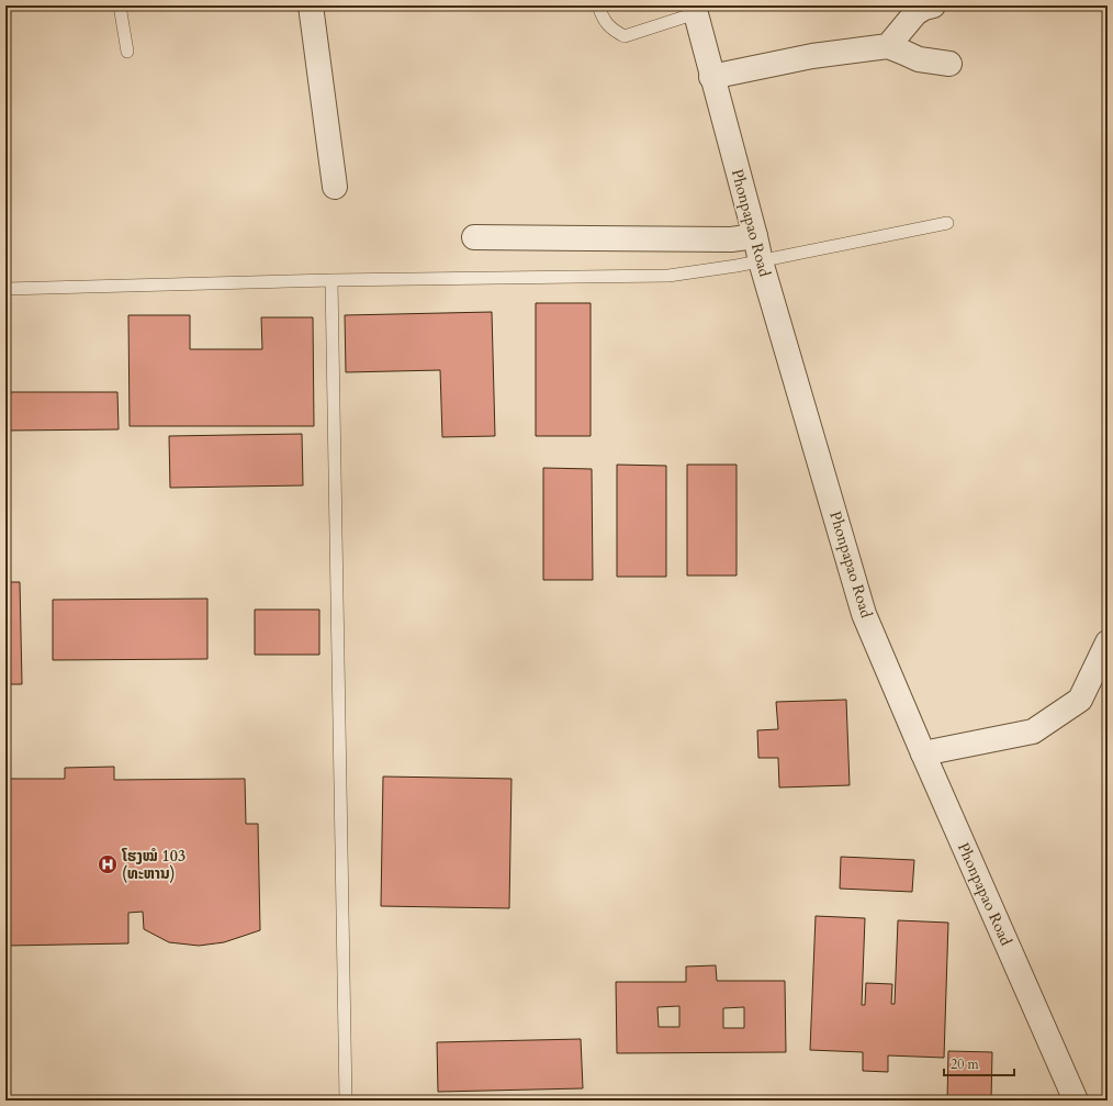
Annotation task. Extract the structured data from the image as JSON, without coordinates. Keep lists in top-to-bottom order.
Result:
{
  "streets": {
    "street": ["Phonpapao Road"]
  },
  "places": {
    "hospital": ["ໂຮງໝໍ 103 (ທະຫານ)"]
  },
  "scale_bar": "20 m"
}
